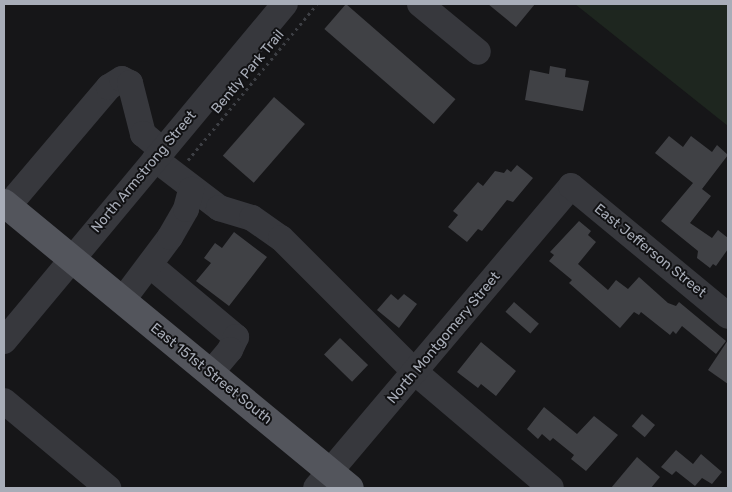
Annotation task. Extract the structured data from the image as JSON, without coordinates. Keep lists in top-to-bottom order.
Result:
{
  "streets": {
    "main road": ["East 151st Street South"],
    "street": ["North Armstrong Street", "East Jefferson Street", "North Montgomery Street"],
    "path": ["Bently Park Trail"]
  },
  "crossings": [
    ["Bently Park Trail", "North Armstrong Street"],
    ["North Armstrong Street", "East 151st Street South"],
    ["East Jefferson Street", "North Montgomery Street"],
    ["North Montgomery Street", "East 151st Street South"]
  ]
}
